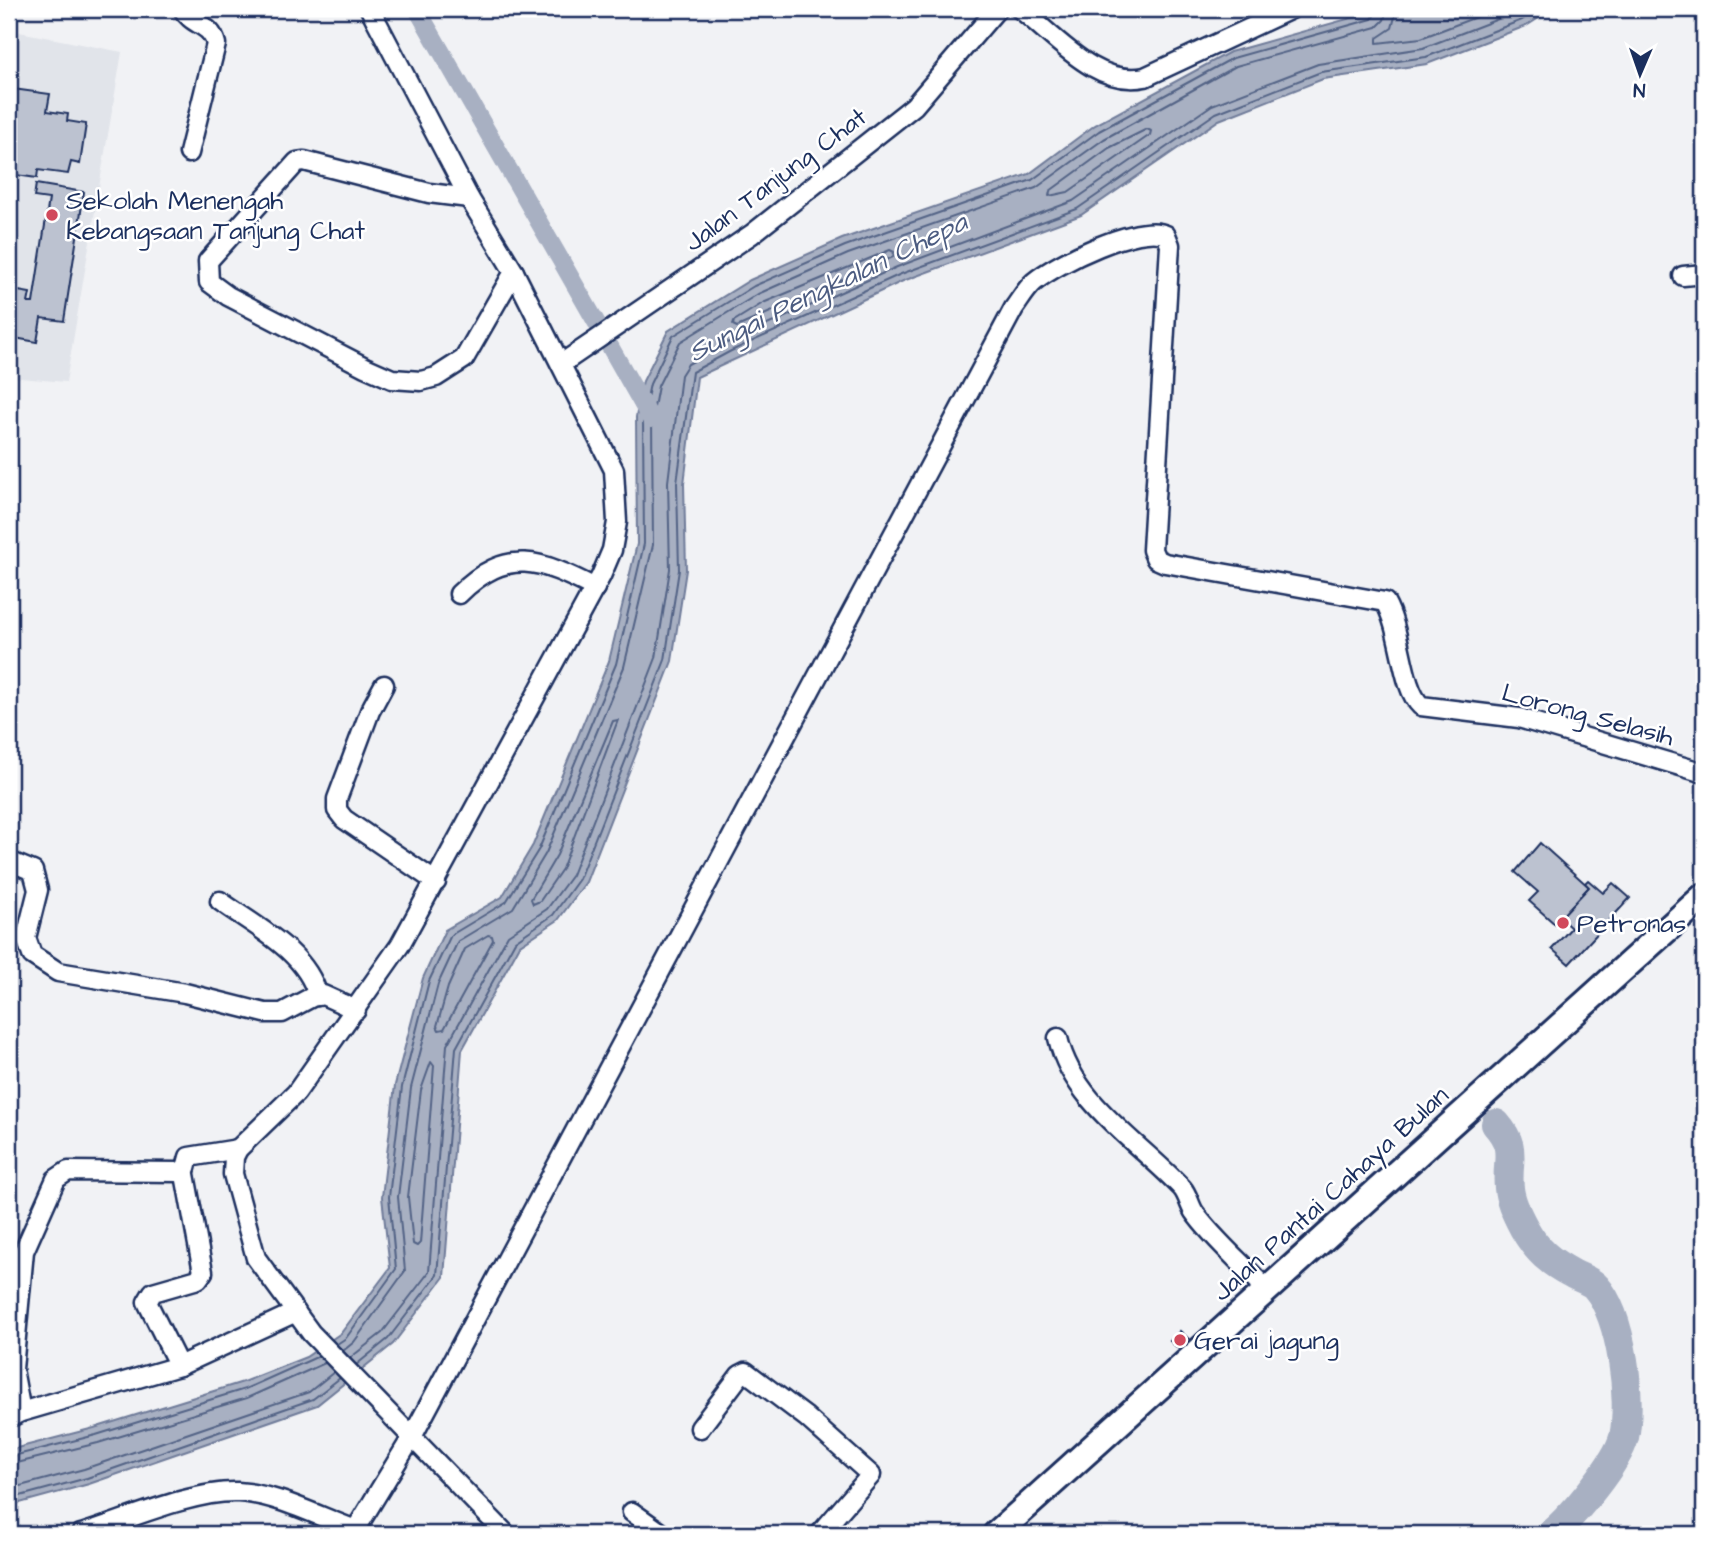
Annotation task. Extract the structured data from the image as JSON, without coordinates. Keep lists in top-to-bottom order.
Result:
{
  "streets": {
    "main road": ["Jalan Pantai Cahaya Bulan"],
    "street": ["Jalan Tanjung Chat", "Lorong Selasih"]
  },
  "water": ["Sungai Pengkalan Chepa"],
  "places": ["Sekolah Menengah Kebangsaan Tanjung Chat", "Petronas", "Gerai jagung"],
  "north": "bottom"
}
